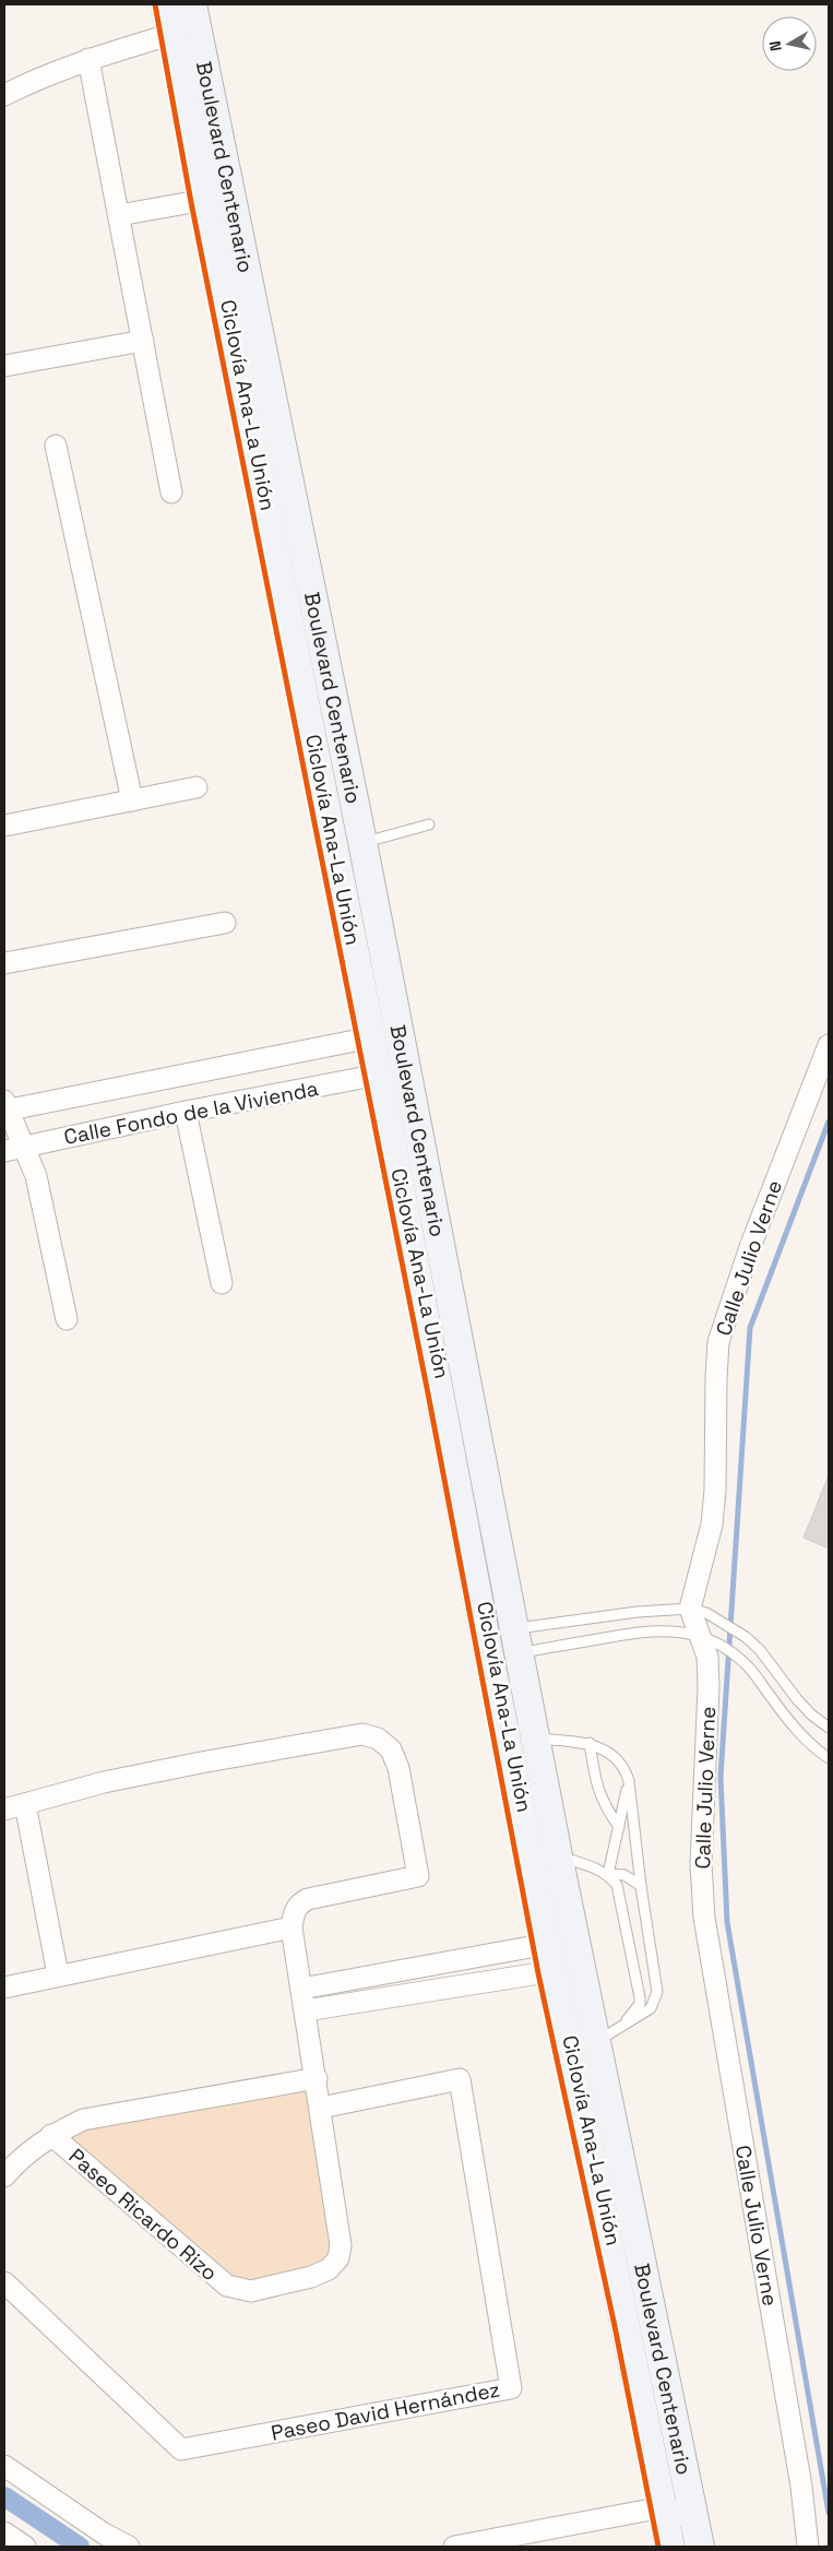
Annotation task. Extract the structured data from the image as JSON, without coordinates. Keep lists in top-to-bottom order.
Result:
{
  "streets": {
    "main road": ["Boulevard Centenario"],
    "street": [
      "Calle Fondo de la Vivienda",
      "Calle Julio Verne",
      "Paseo Ricardo Rizo",
      "Paseo David Hernández"
    ],
    "cycle path": ["Ciclovía Ana-La Unión"]
  },
  "crossings": [
    ["Boulevard Centenario", "Calle Fondo de la Vivienda"],
    ["Paseo Ricardo Rizo", "Paseo David Hernández"]
  ],
  "north": "left"
}
